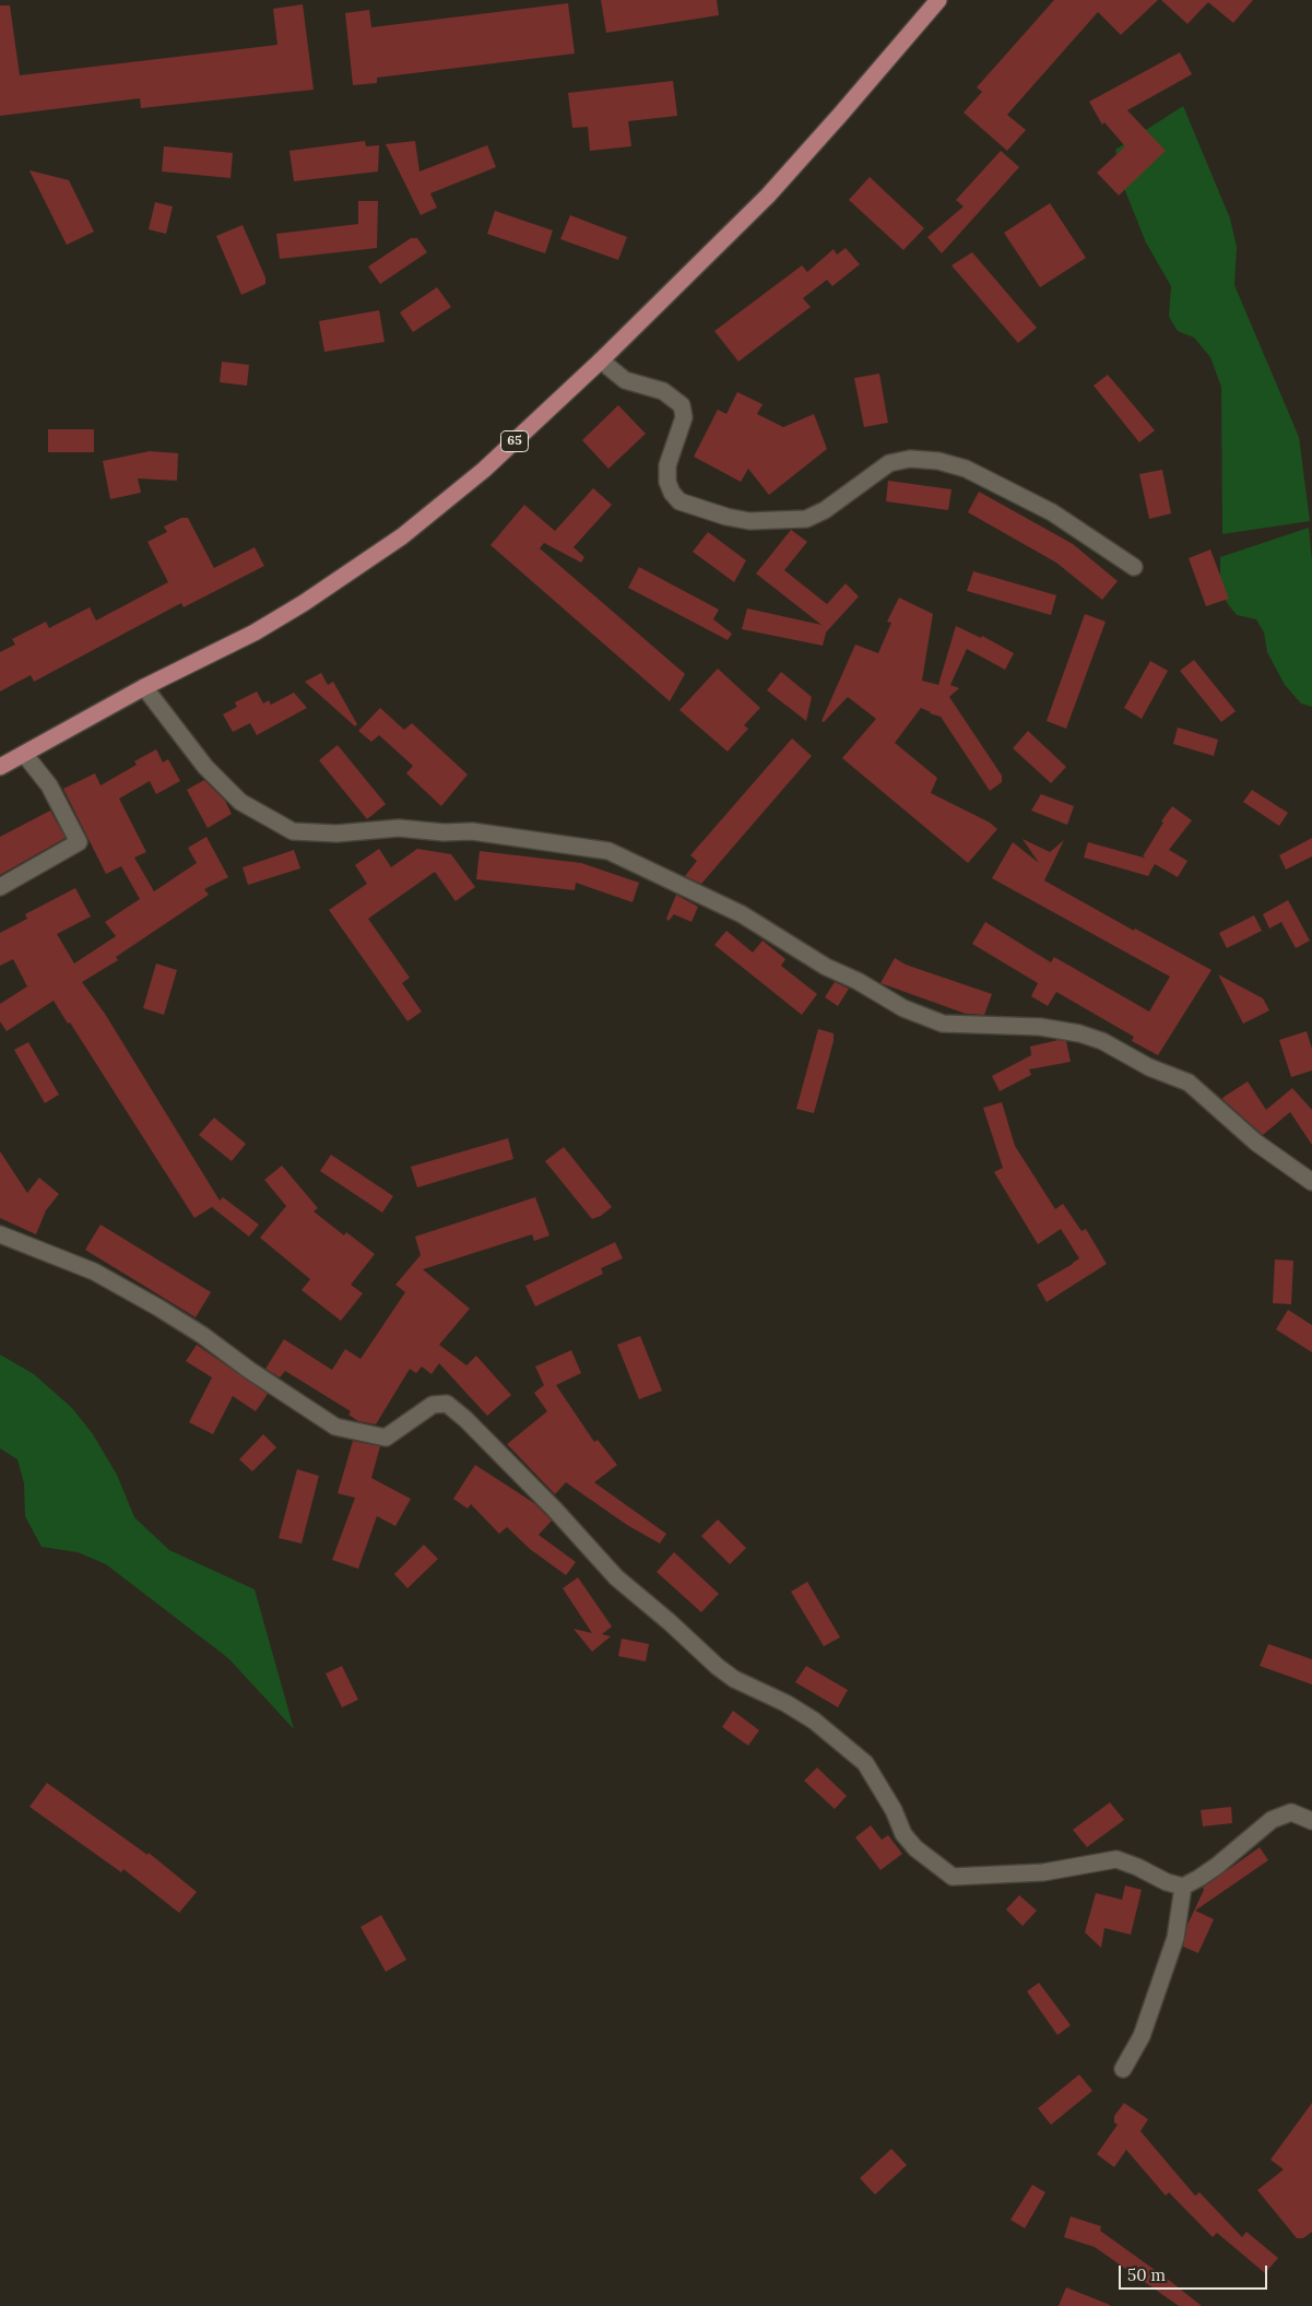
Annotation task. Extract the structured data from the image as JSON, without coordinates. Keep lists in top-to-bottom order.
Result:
{
  "streets": {
    "main road": ["65"]
  },
  "scale_bar": "50 m"
}
